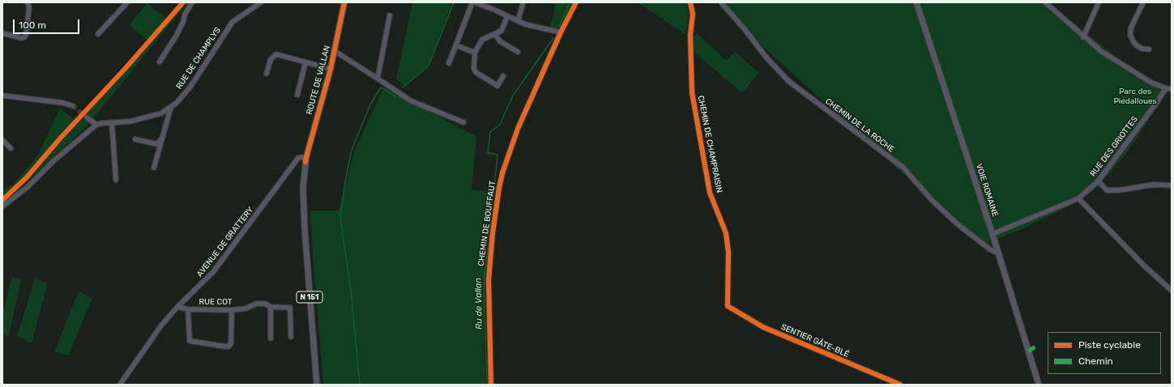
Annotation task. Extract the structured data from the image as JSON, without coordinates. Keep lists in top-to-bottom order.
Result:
{
  "streets": {
    "main road": ["ROUTE DE VALLAN", "VOIE ROMAINE", "N 151"],
    "street": [
      "RUE DE CHAMPLYS",
      "CHEMIN DE LA ROCHE",
      "CHEMIN DE CHAMPRAISIN",
      "RUE DES GRIOTTES",
      "CHEMIN DE BOUFFAUT",
      "AVENUE DE GRATTERY",
      "RUE COT",
      "SENTIER GÂTE-BLÉ"
    ]
  },
  "crossings": [
    ["ROUTE DE VALLAN", "AVENUE DE GRATTERY"],
    ["CHEMIN DE LA ROCHE", "VOIE ROMAINE"],
    ["CHEMIN DE CHAMPRAISIN", "SENTIER GÂTE-BLÉ"],
    ["RUE DES GRIOTTES", "VOIE ROMAINE"],
    ["AVENUE DE GRATTERY", "RUE COT"]
  ],
  "water": ["Ru de Vallan"],
  "parks": ["Parc des Piedalloues"],
  "legend": ["Piste cyclable", "Chemin"],
  "scale_bar": "100 m"
}
